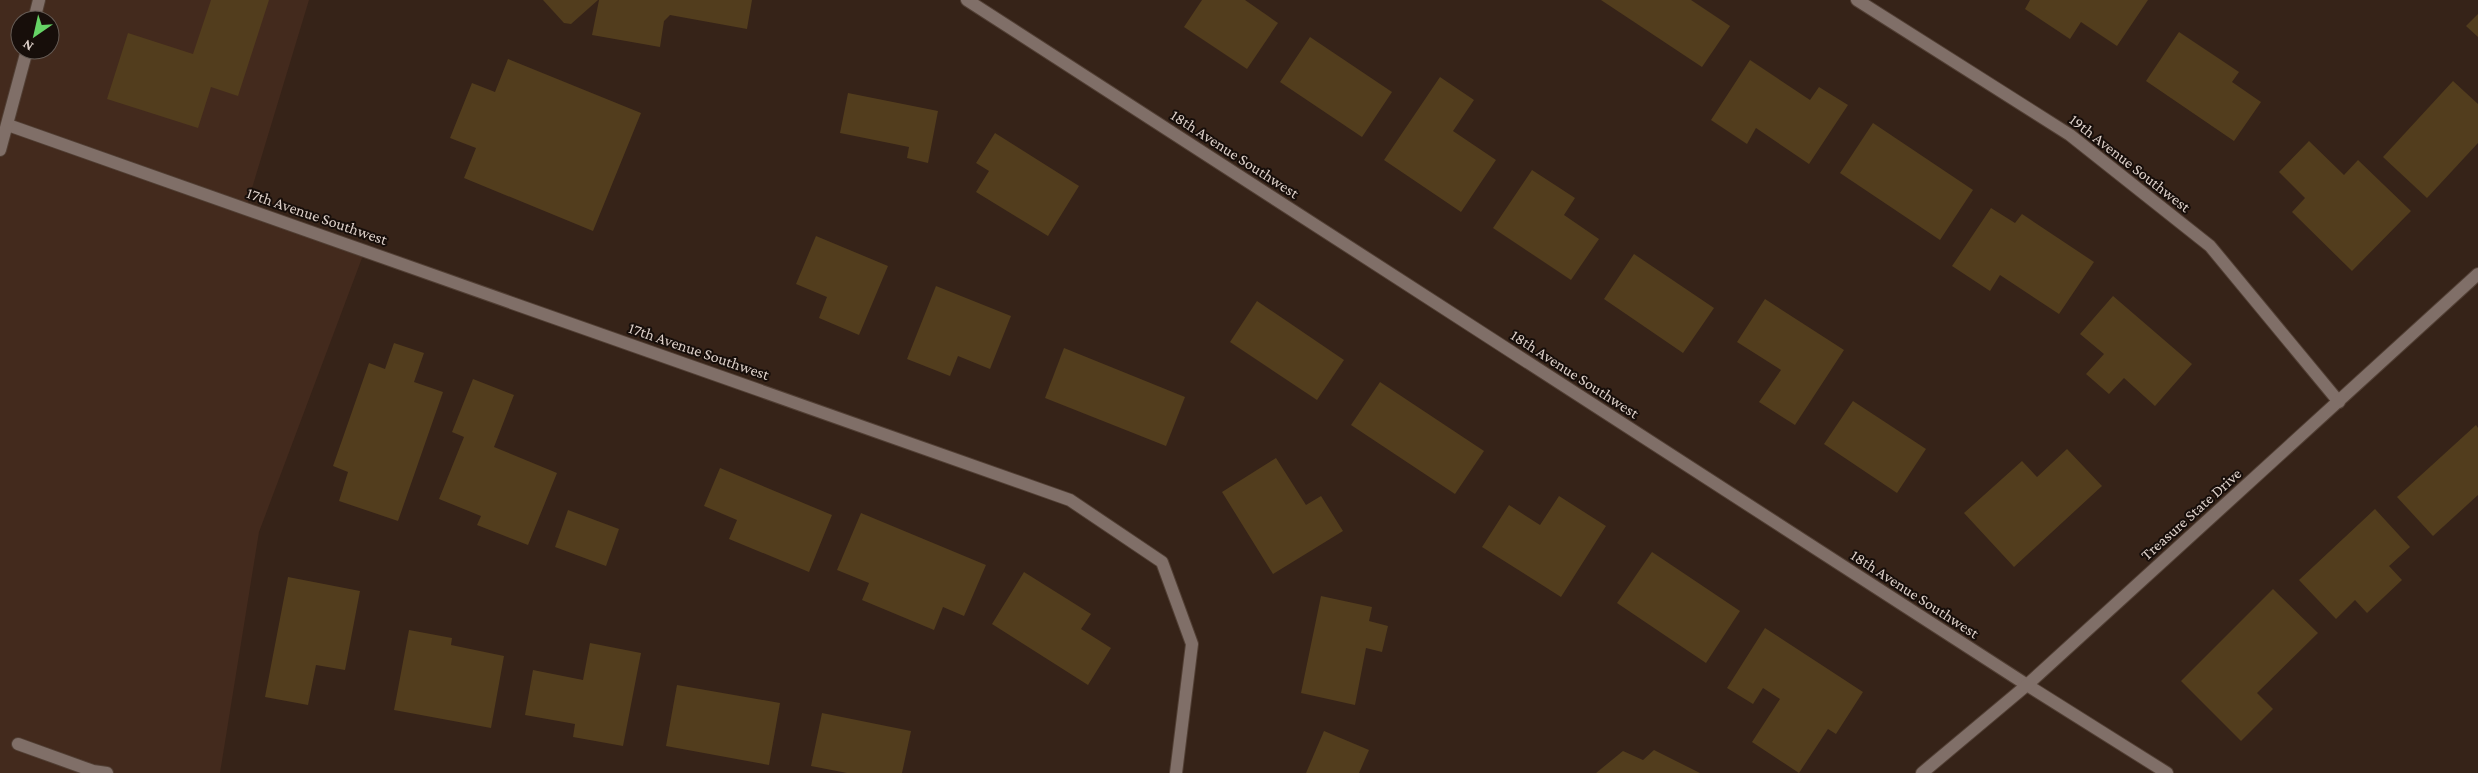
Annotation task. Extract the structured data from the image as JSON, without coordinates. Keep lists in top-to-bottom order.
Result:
{
  "streets": {
    "street": [
      "18th Avenue Southwest",
      "19th Avenue Southwest",
      "17th Avenue Southwest",
      "Treasure State Drive"
    ]
  },
  "crossings": [
    ["18th Avenue Southwest", "Treasure State Drive"],
    ["19th Avenue Southwest", "Treasure State Drive"]
  ],
  "north": "bottom left"
}
